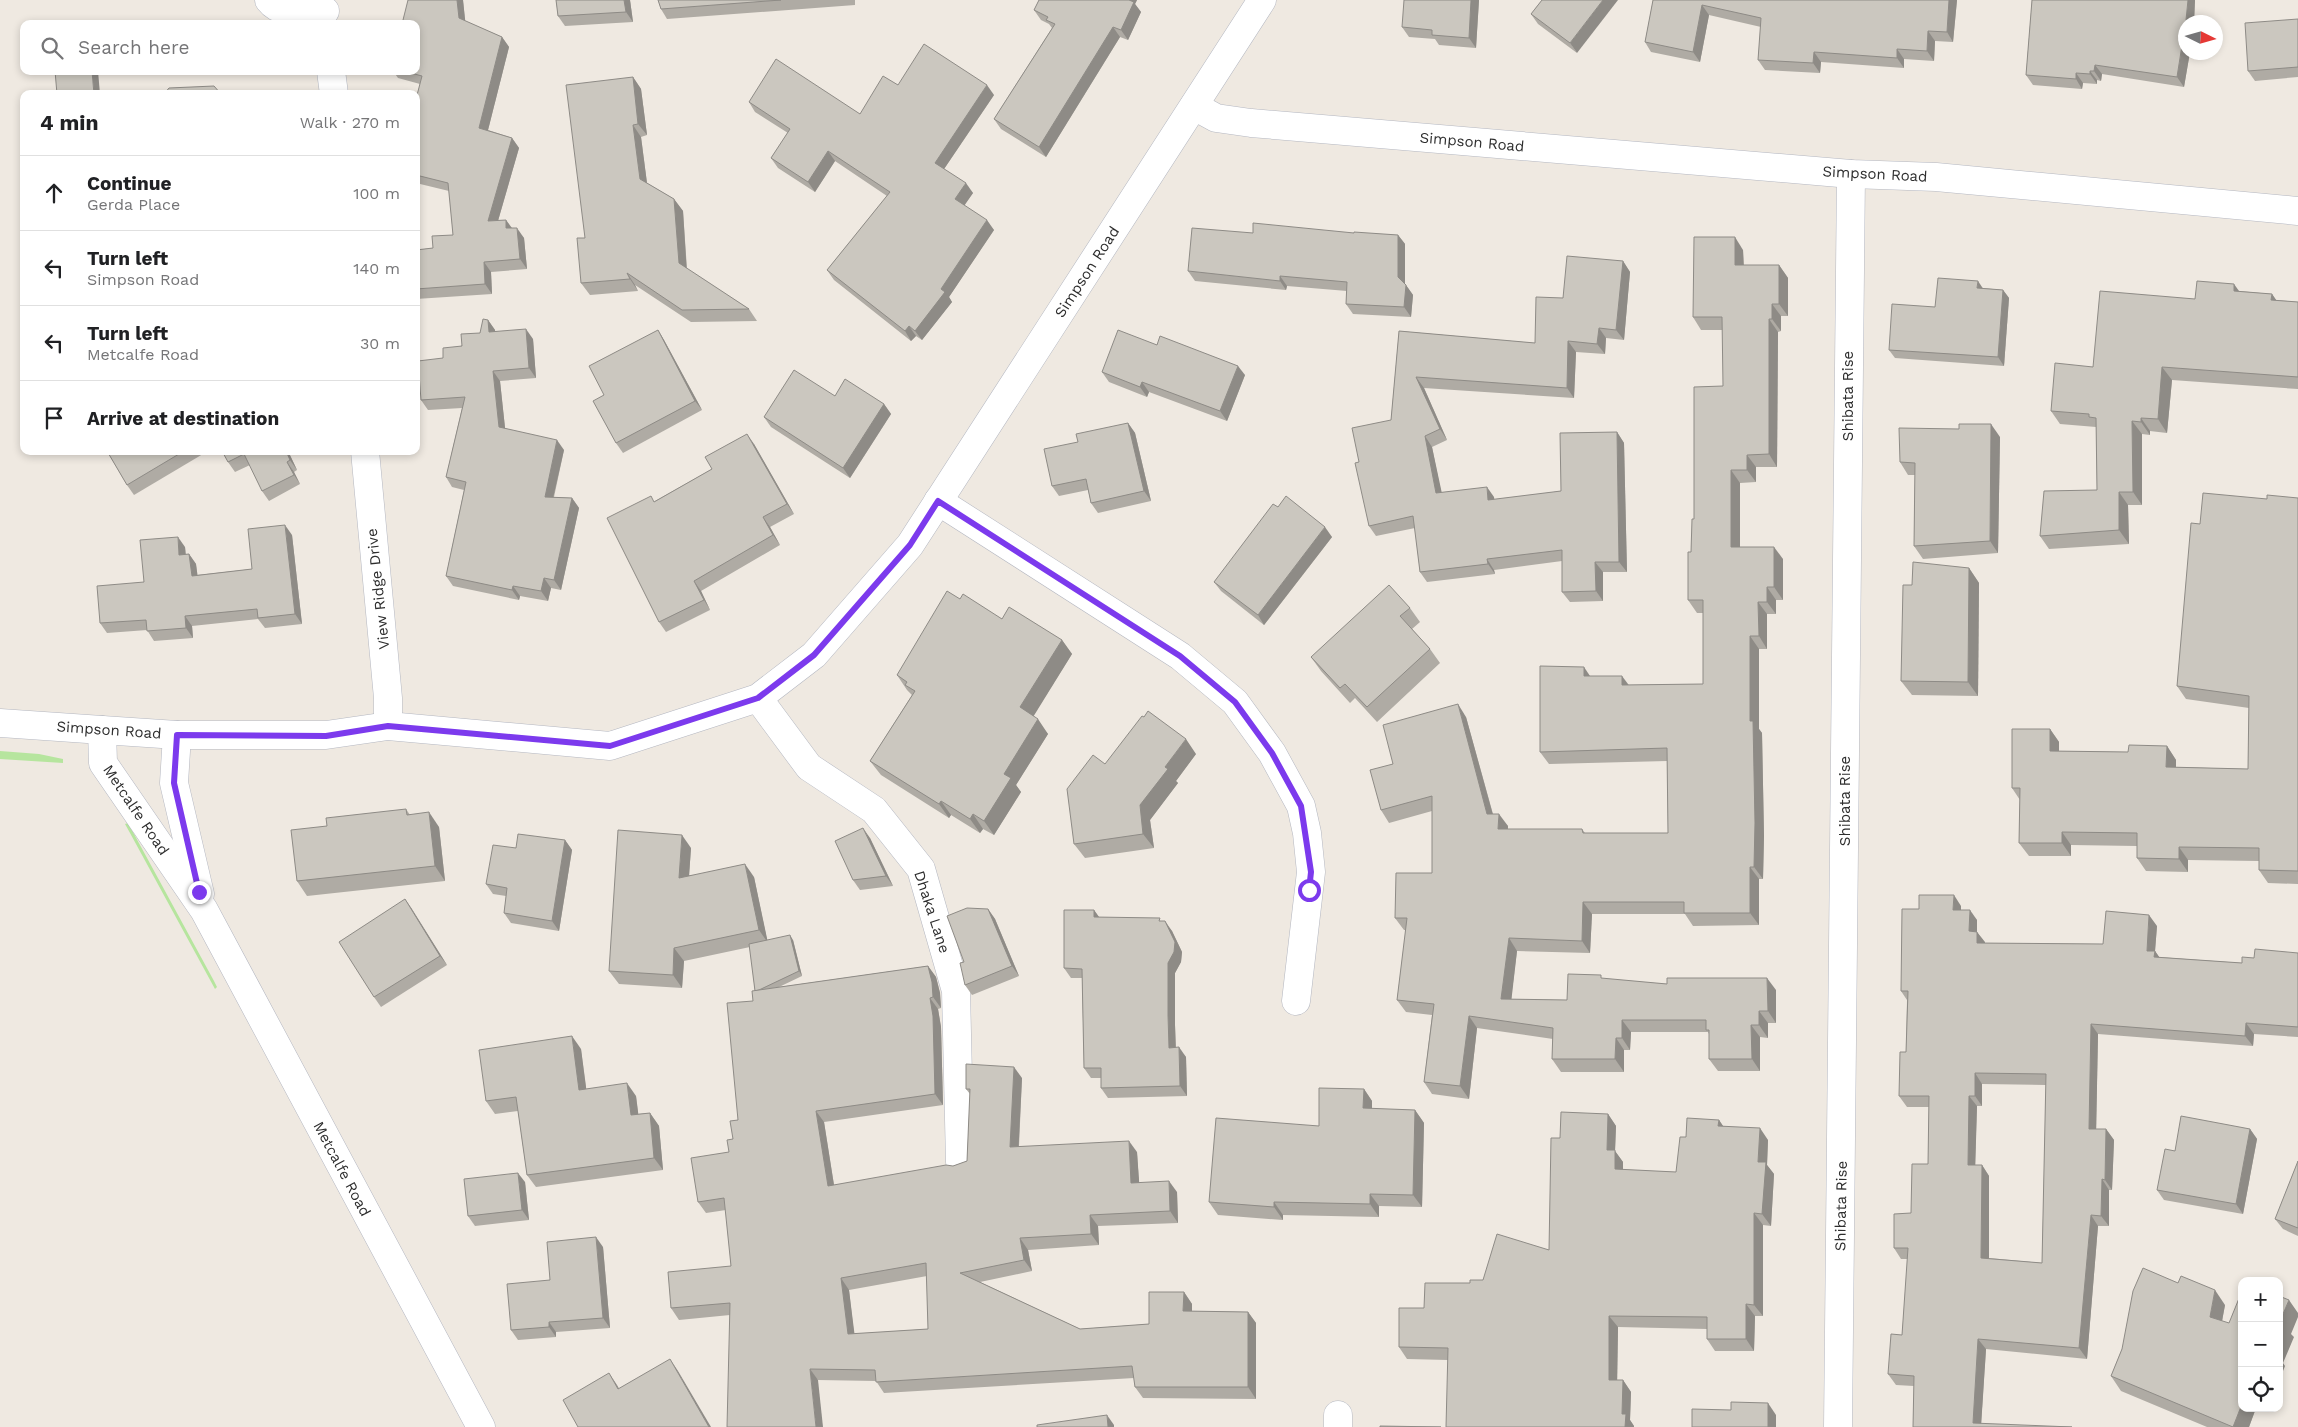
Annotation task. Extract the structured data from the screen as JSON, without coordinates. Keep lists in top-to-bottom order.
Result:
{
  "streets": {
    "street": [
      "Simpson Road",
      "Shibata Rise",
      "View Ridge Drive",
      "Metcalfe Road",
      "Dhaka Lane"
    ]
  },
  "crossings": [
    ["Simpson Road", "Shibata Rise"],
    ["Simpson Road", "View Ridge Drive"],
    ["Simpson Road", "Metcalfe Road"],
    ["Simpson Road", "Dhaka Lane"]
  ],
  "north": "right",
  "page": {
    "search": "Search here",
    "heading": ["4 min", "Walk · 270 m"],
    "list": [
      ["Continue", "Gerda Place", "100 m"],
      ["Turn left", "Simpson Road", "140 m"],
      ["Turn left", "Metcalfe Road", "30 m"],
      "Arrive at destination"
    ],
    "map_buttons": ["+", "−"]
  }
}
